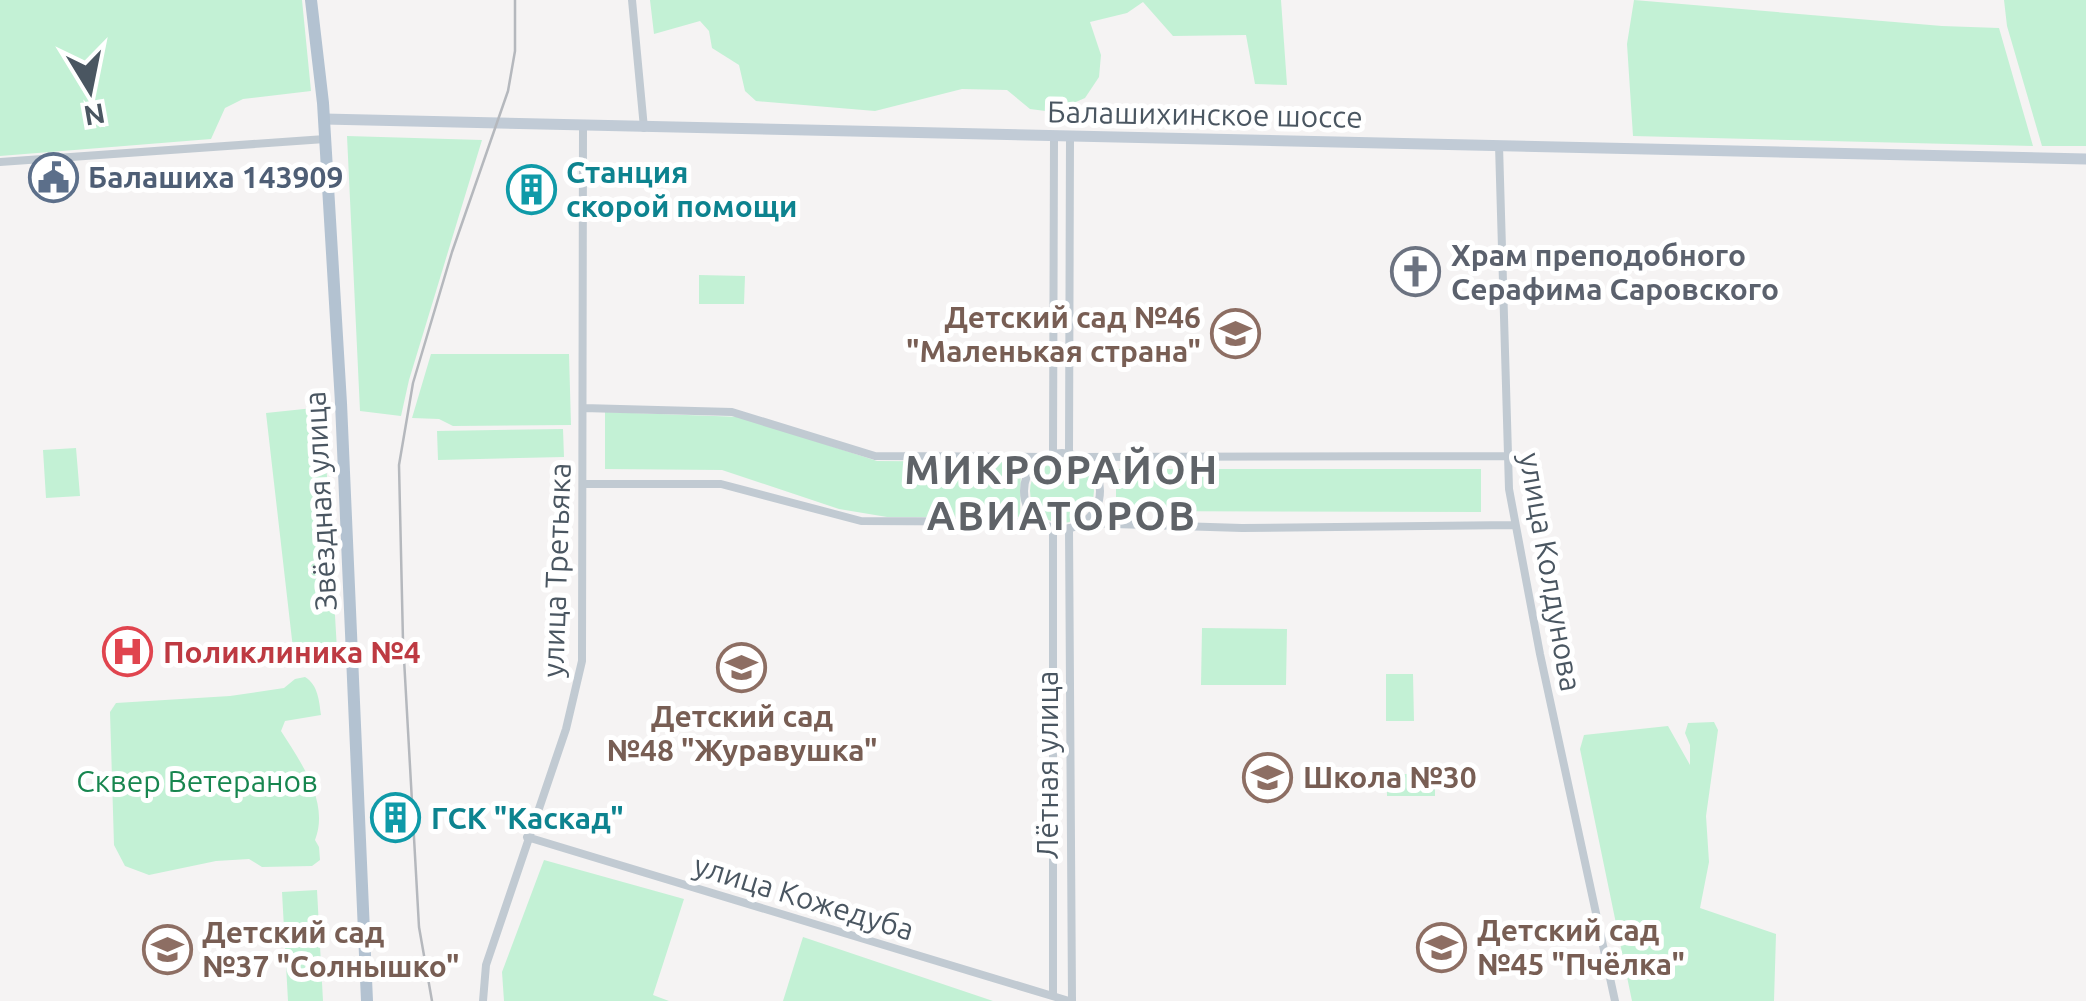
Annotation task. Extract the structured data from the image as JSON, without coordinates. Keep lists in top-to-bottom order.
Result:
{
  "streets": {
    "main road": ["Балашихинское шоссе", "Звёздная улица"],
    "street": [
      "улица Третьяка",
      "улица Колдунова",
      "Лётная улица",
      "улица Кожедуба"
    ]
  },
  "crossings": [
    ["Балашихинское шоссе", "Звёздная улица"],
    ["Балашихинское шоссе", "улица Третьяка"],
    ["Балашихинское шоссе", "улица Колдунова"],
    ["улица Третьяка", "улица Кожедуба"],
    ["Лётная улица", "улица Кожедуба"]
  ],
  "districts": ["МИКРОРАЙОН АВИАТОРОВ"],
  "parks": ["Сквер Ветеранов"],
  "places": {
    "public building": ["Балашиха 143909"],
    "building": ["Станция скорой помощи", "ГСК \"Каскад\""],
    "church": ["Храм преподобного Серафима Саровского"],
    "school or university": [
      "Детский сад №46 \"Маленькая страна\"",
      "Детский сад №48 \"Журавушка\"",
      "Школа №30",
      "Детский сад №45 \"Пчёлка\"",
      "Детский сад №37 \"Солнышко\""
    ],
    "hospital": ["Поликлиника №4"]
  },
  "north": "bottom"
}
